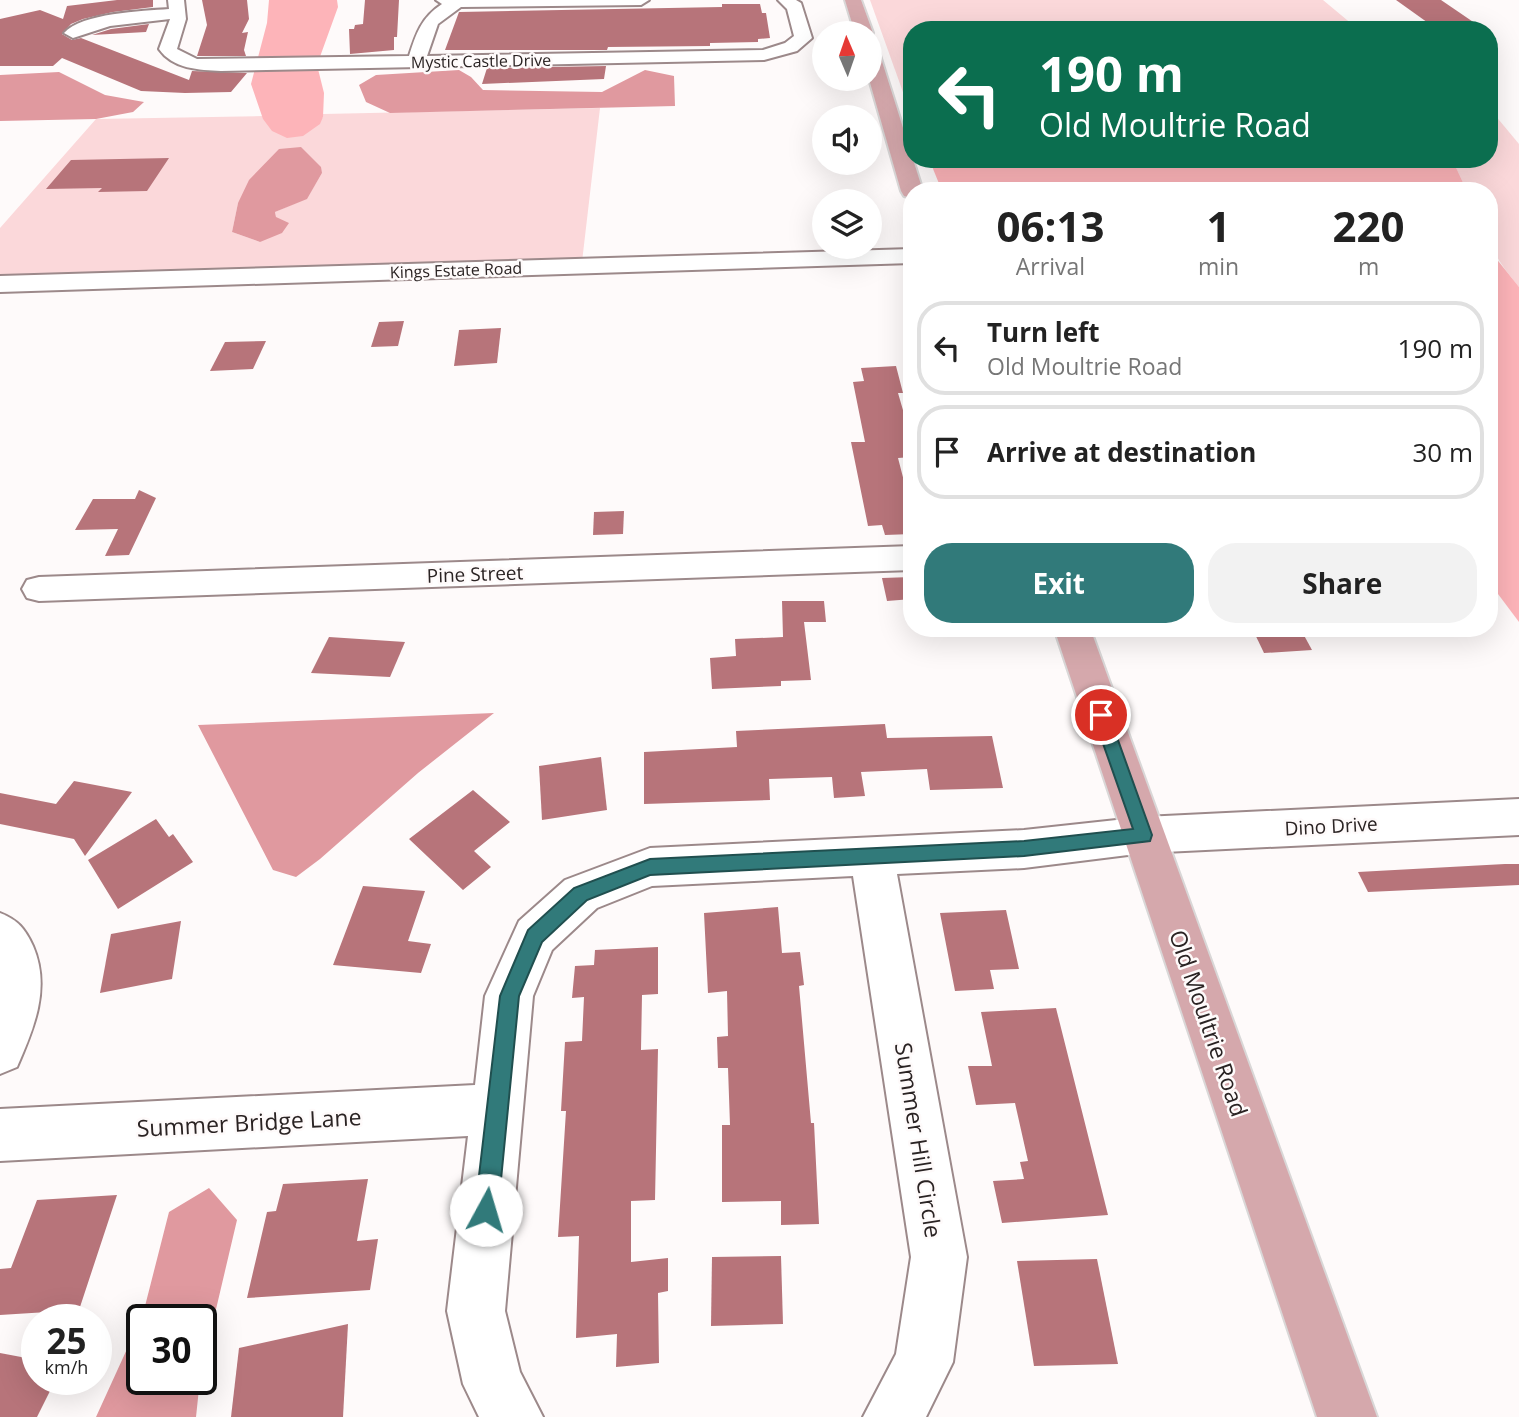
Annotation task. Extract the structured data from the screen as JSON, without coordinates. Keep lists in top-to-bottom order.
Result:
{
  "streets": {
    "main road": ["Old Moultrie Road"],
    "street": [
      "Mystic Castle Drive",
      "Kings Estate Road",
      "Pine Street",
      "Dino Drive",
      "Summer Bridge Lane",
      "Summer Hill Circle"
    ]
  },
  "crossings": [
    ["Dino Drive", "Old Moultrie Road"]
  ],
  "north": "top",
  "page": {
    "turn": ["190 m", "Old Moultrie Road"],
    "eta": [
      "06:13",
      "Arrival",
      "1",
      "min",
      "220",
      "m"
    ],
    "list": [
      {
        "name": "Turn left",
        "note": "Old Moultrie Road",
        "value": "190 m"
      },
      {
        "name": "Arrive at destination",
        "value": "30 m"
      }
    ],
    "buttons": ["Exit", "Share"],
    "speed": "25 km/h",
    "limit": "30"
  }
}
